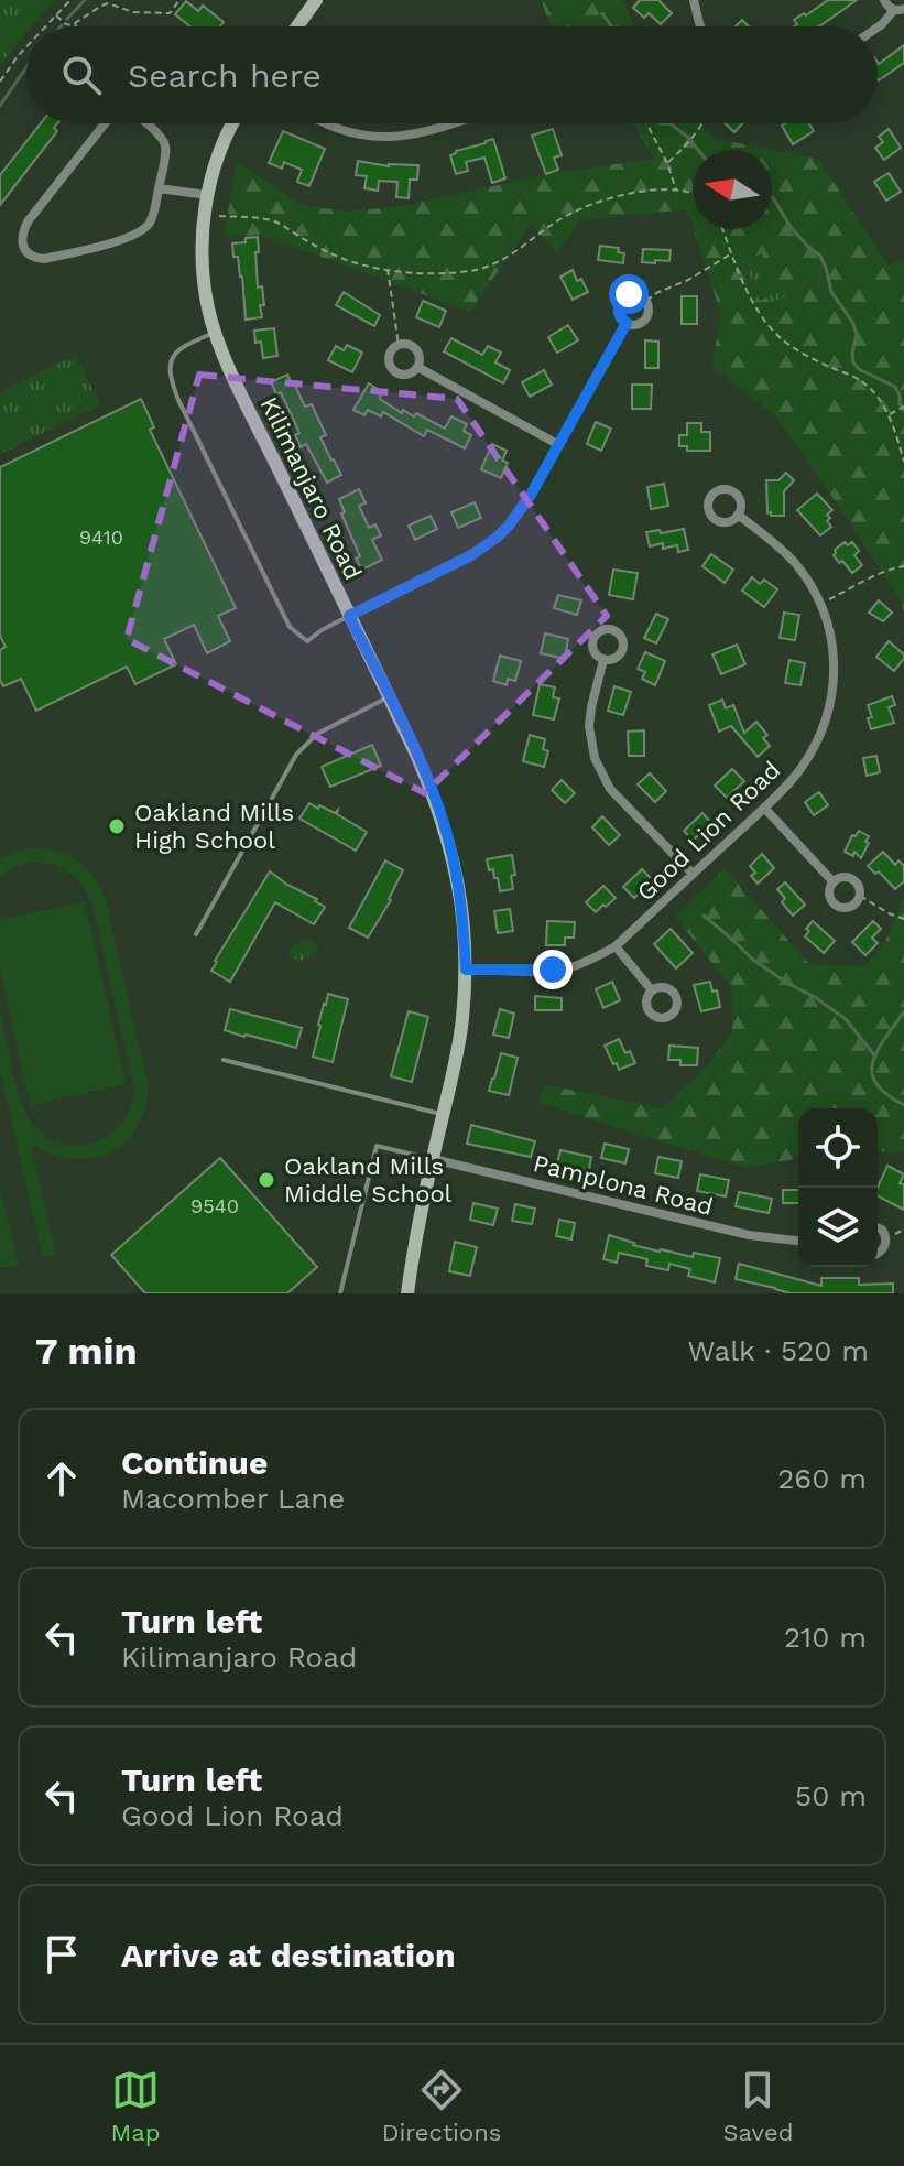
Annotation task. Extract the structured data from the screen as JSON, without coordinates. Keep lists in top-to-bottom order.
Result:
{
  "streets": {
    "street": ["Kilimanjaro Road", "Good Lion Road", "Pamplona Road"]
  },
  "crossings": [
    ["Kilimanjaro Road", "Good Lion Road"],
    ["Kilimanjaro Road", "Pamplona Road"]
  ],
  "places": ["Oakland Mills High School", "Oakland Mills Middle School"],
  "house_numbers": ["9410", "9540"],
  "north": "left",
  "page": {
    "search": "Search here",
    "heading": ["7 min", "Walk · 520 m"],
    "list": [
      ["Continue", "Macomber Lane", "260 m"],
      ["Turn left", "Kilimanjaro Road", "210 m"],
      ["Turn left", "Good Lion Road", "50 m"],
      "Arrive at destination"
    ],
    "nav": ["Map", "Directions", "Saved"]
  }
}
